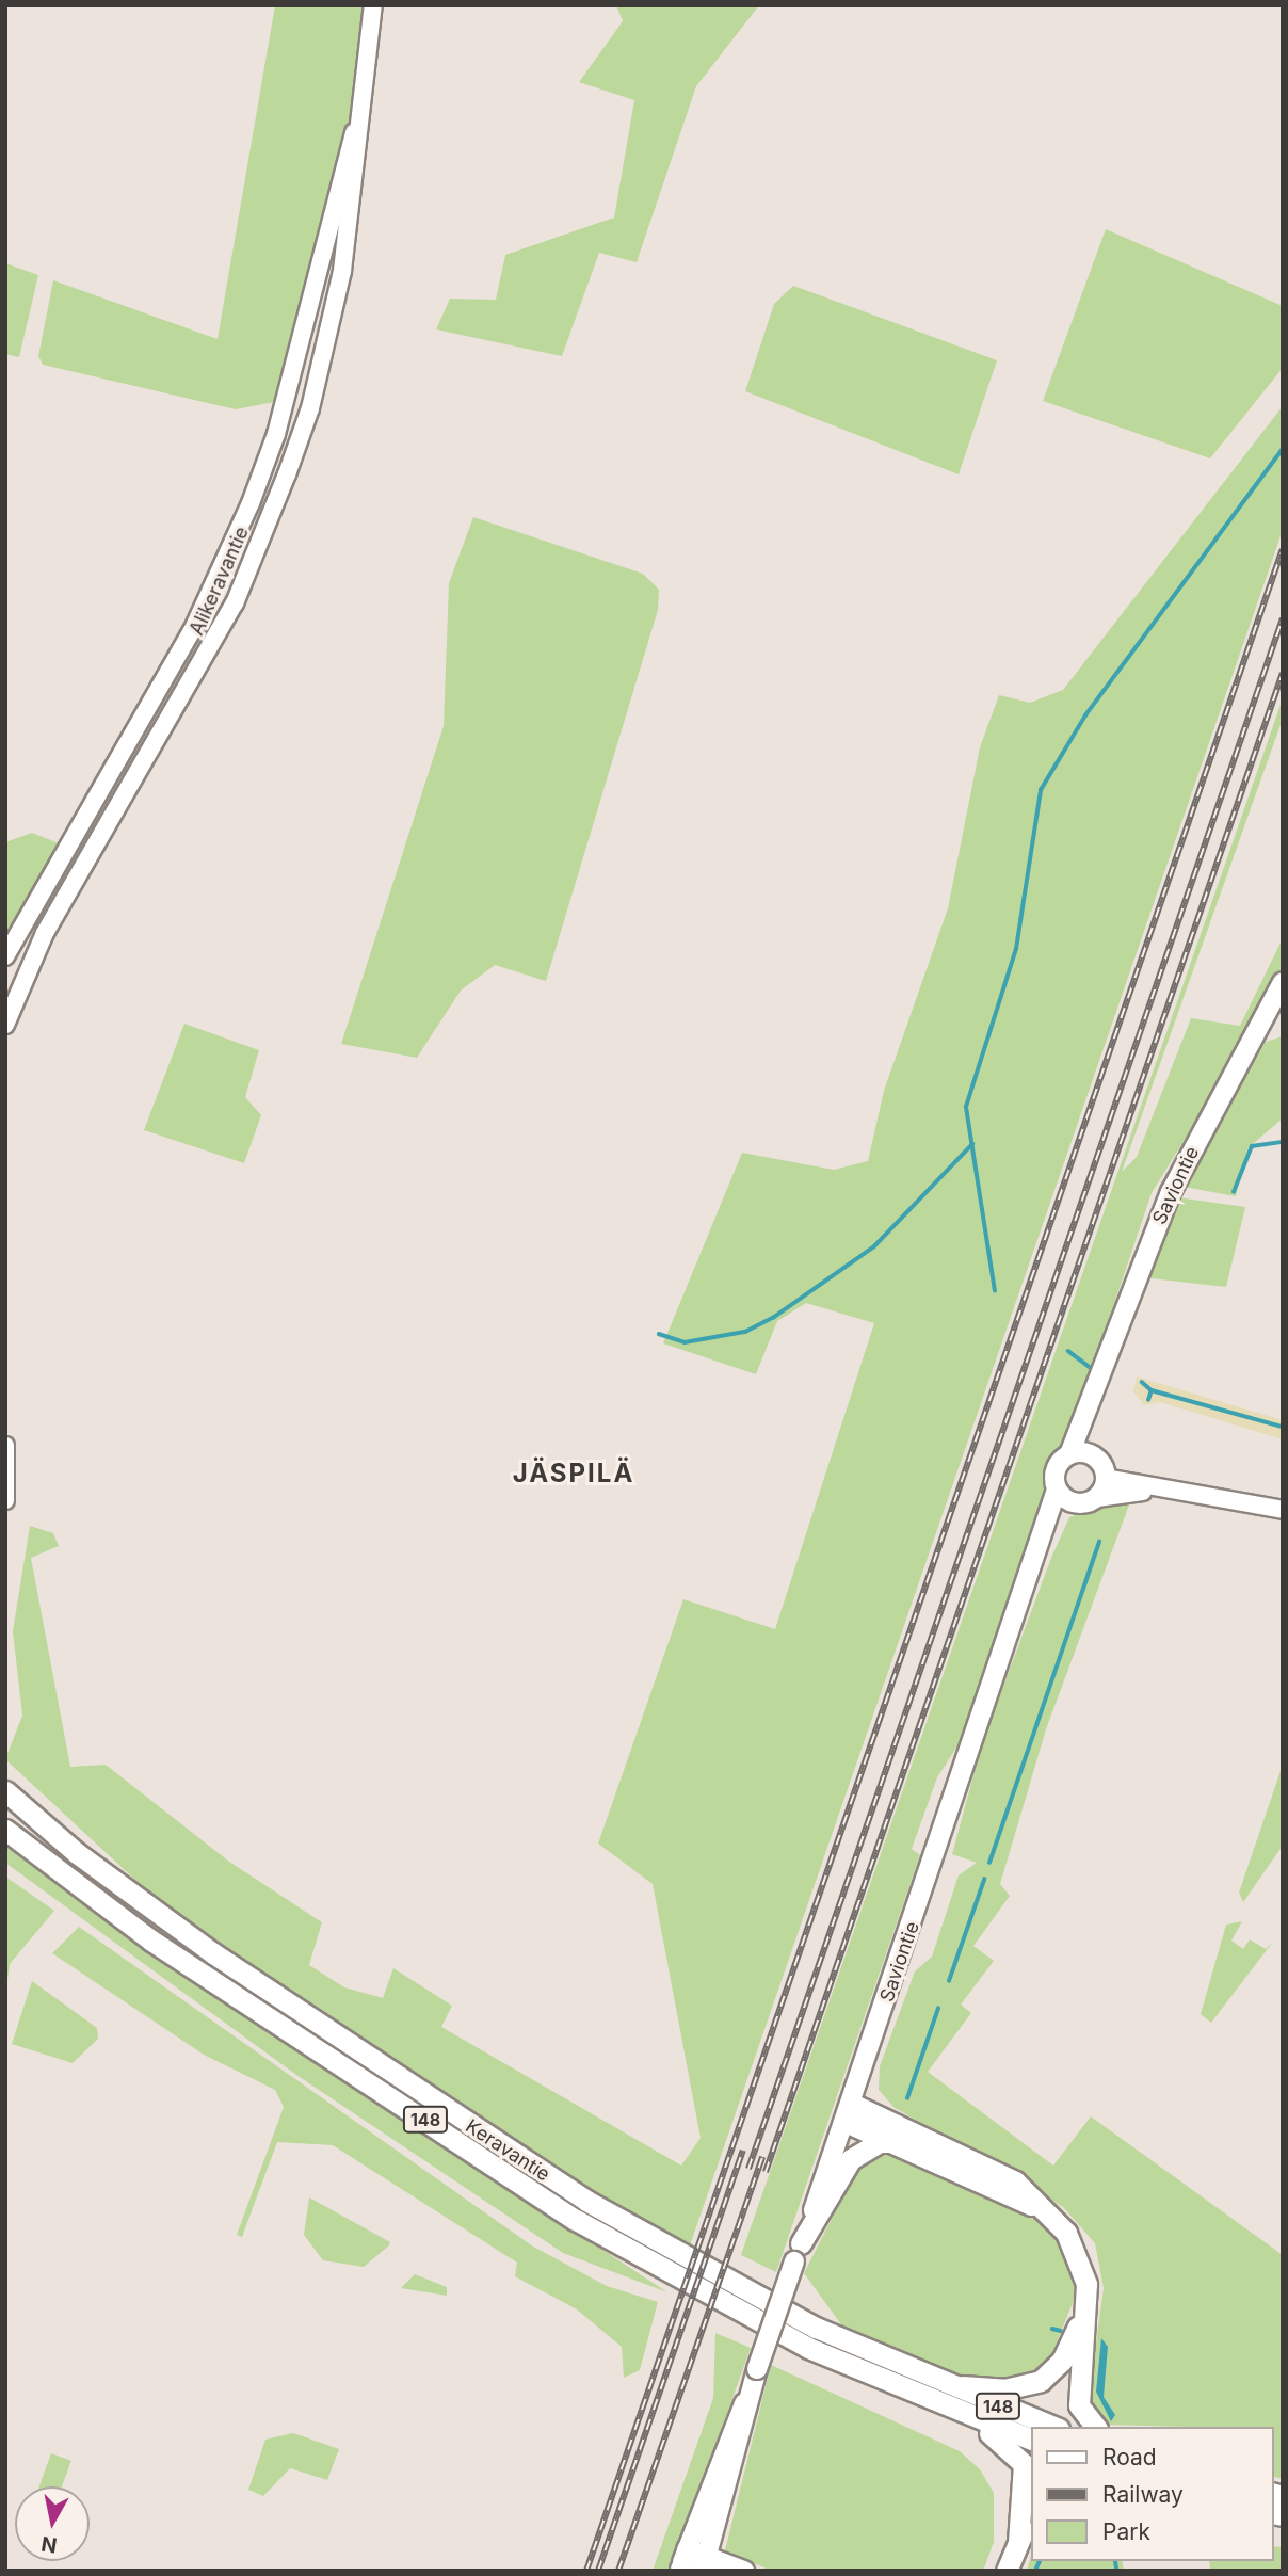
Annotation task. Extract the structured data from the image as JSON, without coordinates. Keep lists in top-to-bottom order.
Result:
{
  "streets": {
    "main road": ["Saviontie", "148", "Keravantie"],
    "street": ["Alikeravantie"]
  },
  "districts": ["JÄSPILÄ"],
  "legend": ["Road", "Railway", "Park"],
  "north": "bottom"
}
